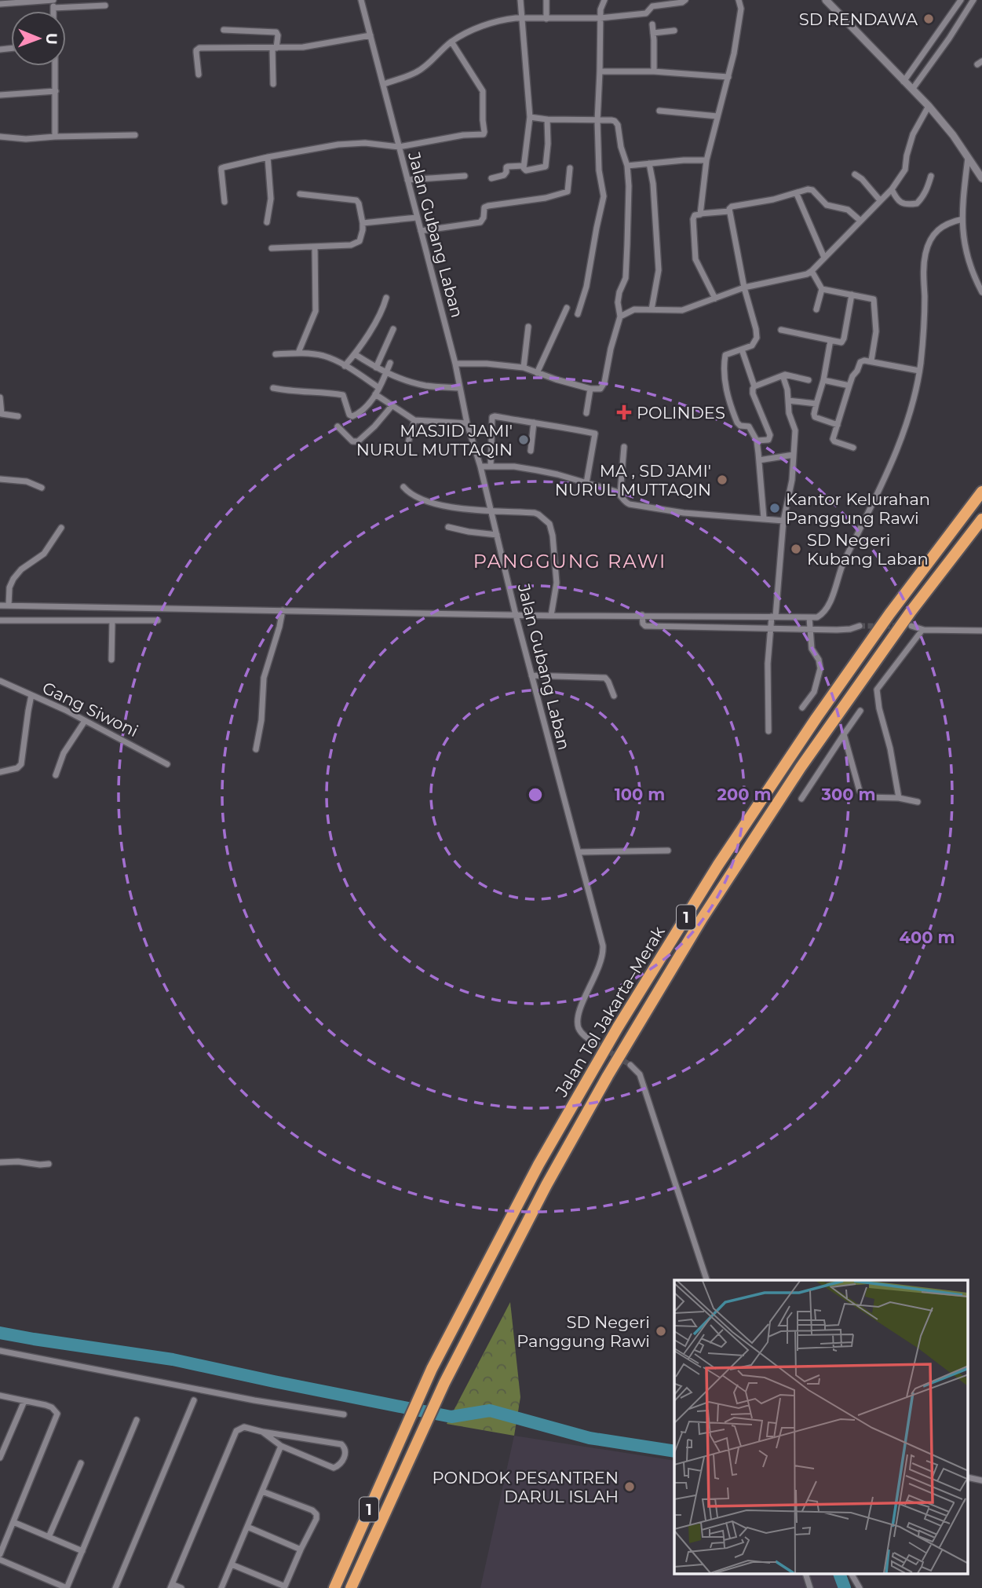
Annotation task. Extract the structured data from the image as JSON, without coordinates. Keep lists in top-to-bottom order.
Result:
{
  "streets": {
    "highway": ["1", "Jalan Tol Jakarta–Merak"],
    "street": ["Jalan Gubang Laban", "Gang Siwoni"]
  },
  "districts": ["PANGGUNG RAWI"],
  "places": {
    "other": [
      "SD RENDAWA",
      "MASJID JAMI' NURUL MUTTAQIN",
      "MA , SD JAMI' NURUL MUTTAQIN",
      "Kantor Kelurahan Panggung Rawi",
      "SD Negeri Kubang Laban",
      "SD Negeri Panggung Rawi",
      "PONDOK PESANTREN DARUL ISLAH"
    ],
    "health": ["POLINDES"]
  },
  "north": "right",
  "rings": [
    "100 m",
    "200 m",
    "300 m",
    "400 m"
  ]
}
